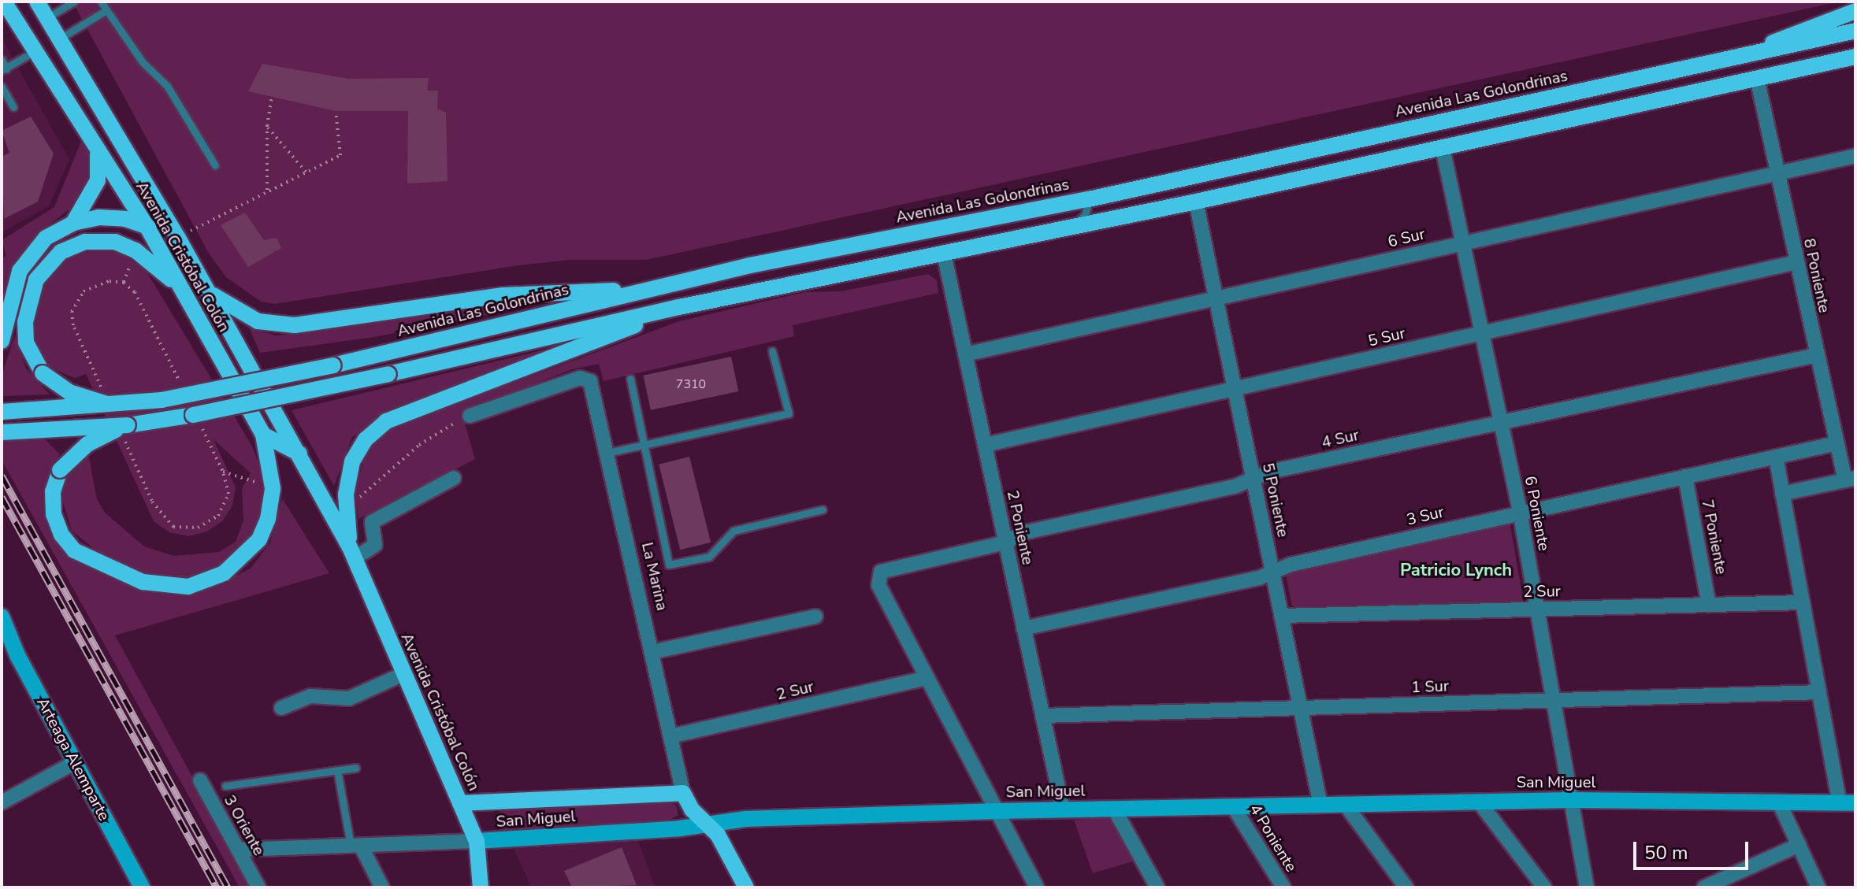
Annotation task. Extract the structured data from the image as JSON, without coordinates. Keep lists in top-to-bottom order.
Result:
{
  "streets": {
    "main road": [
      "Avenida Las Golondrinas",
      "Avenida Cristóbal Colón",
      "La Marina",
      "San Miguel"
    ],
    "street": [
      "6 Sur",
      "8 Poniente",
      "5 Sur",
      "4 Sur",
      "5 Poniente",
      "6 Poniente",
      "3 Sur",
      "2 Poniente",
      "7 Poniente",
      "2 Sur",
      "1 Sur",
      "Arteaga Alemparte",
      "3 Oriente",
      "4 Poniente"
    ]
  },
  "crossings": [
    ["6 Sur", "8 Poniente"],
    ["6 Sur", "5 Poniente"],
    ["6 Sur", "6 Poniente"],
    ["6 Sur", "2 Poniente"],
    ["Avenida Cristóbal Colón", "San Miguel"],
    ["8 Poniente", "5 Sur"],
    ["8 Poniente", "4 Sur"],
    ["8 Poniente", "3 Sur"],
    ["5 Sur", "5 Poniente"],
    ["5 Sur", "6 Poniente"],
    ["5 Sur", "2 Poniente"],
    ["4 Sur", "5 Poniente"],
    ["4 Sur", "6 Poniente"],
    ["4 Sur", "2 Poniente"],
    ["4 Sur", "2 Sur"],
    ["5 Poniente", "3 Sur"],
    ["5 Poniente", "2 Sur"],
    ["5 Poniente", "1 Sur"],
    ["5 Poniente", "San Miguel"],
    ["6 Poniente", "3 Sur"],
    ["6 Poniente", "2 Sur"],
    ["6 Poniente", "1 Sur"],
    ["6 Poniente", "San Miguel"],
    ["3 Sur", "2 Poniente"],
    ["3 Sur", "7 Poniente"],
    ["2 Poniente", "1 Sur"],
    ["2 Poniente", "San Miguel"],
    ["7 Poniente", "2 Sur"],
    ["La Marina", "2 Sur"],
    ["La Marina", "San Miguel"],
    ["San Miguel", "3 Oriente"],
    ["San Miguel", "4 Poniente"]
  ],
  "districts": ["Patricio Lynch"],
  "house_numbers": ["7310"],
  "scale_bar": "50 m"
}
